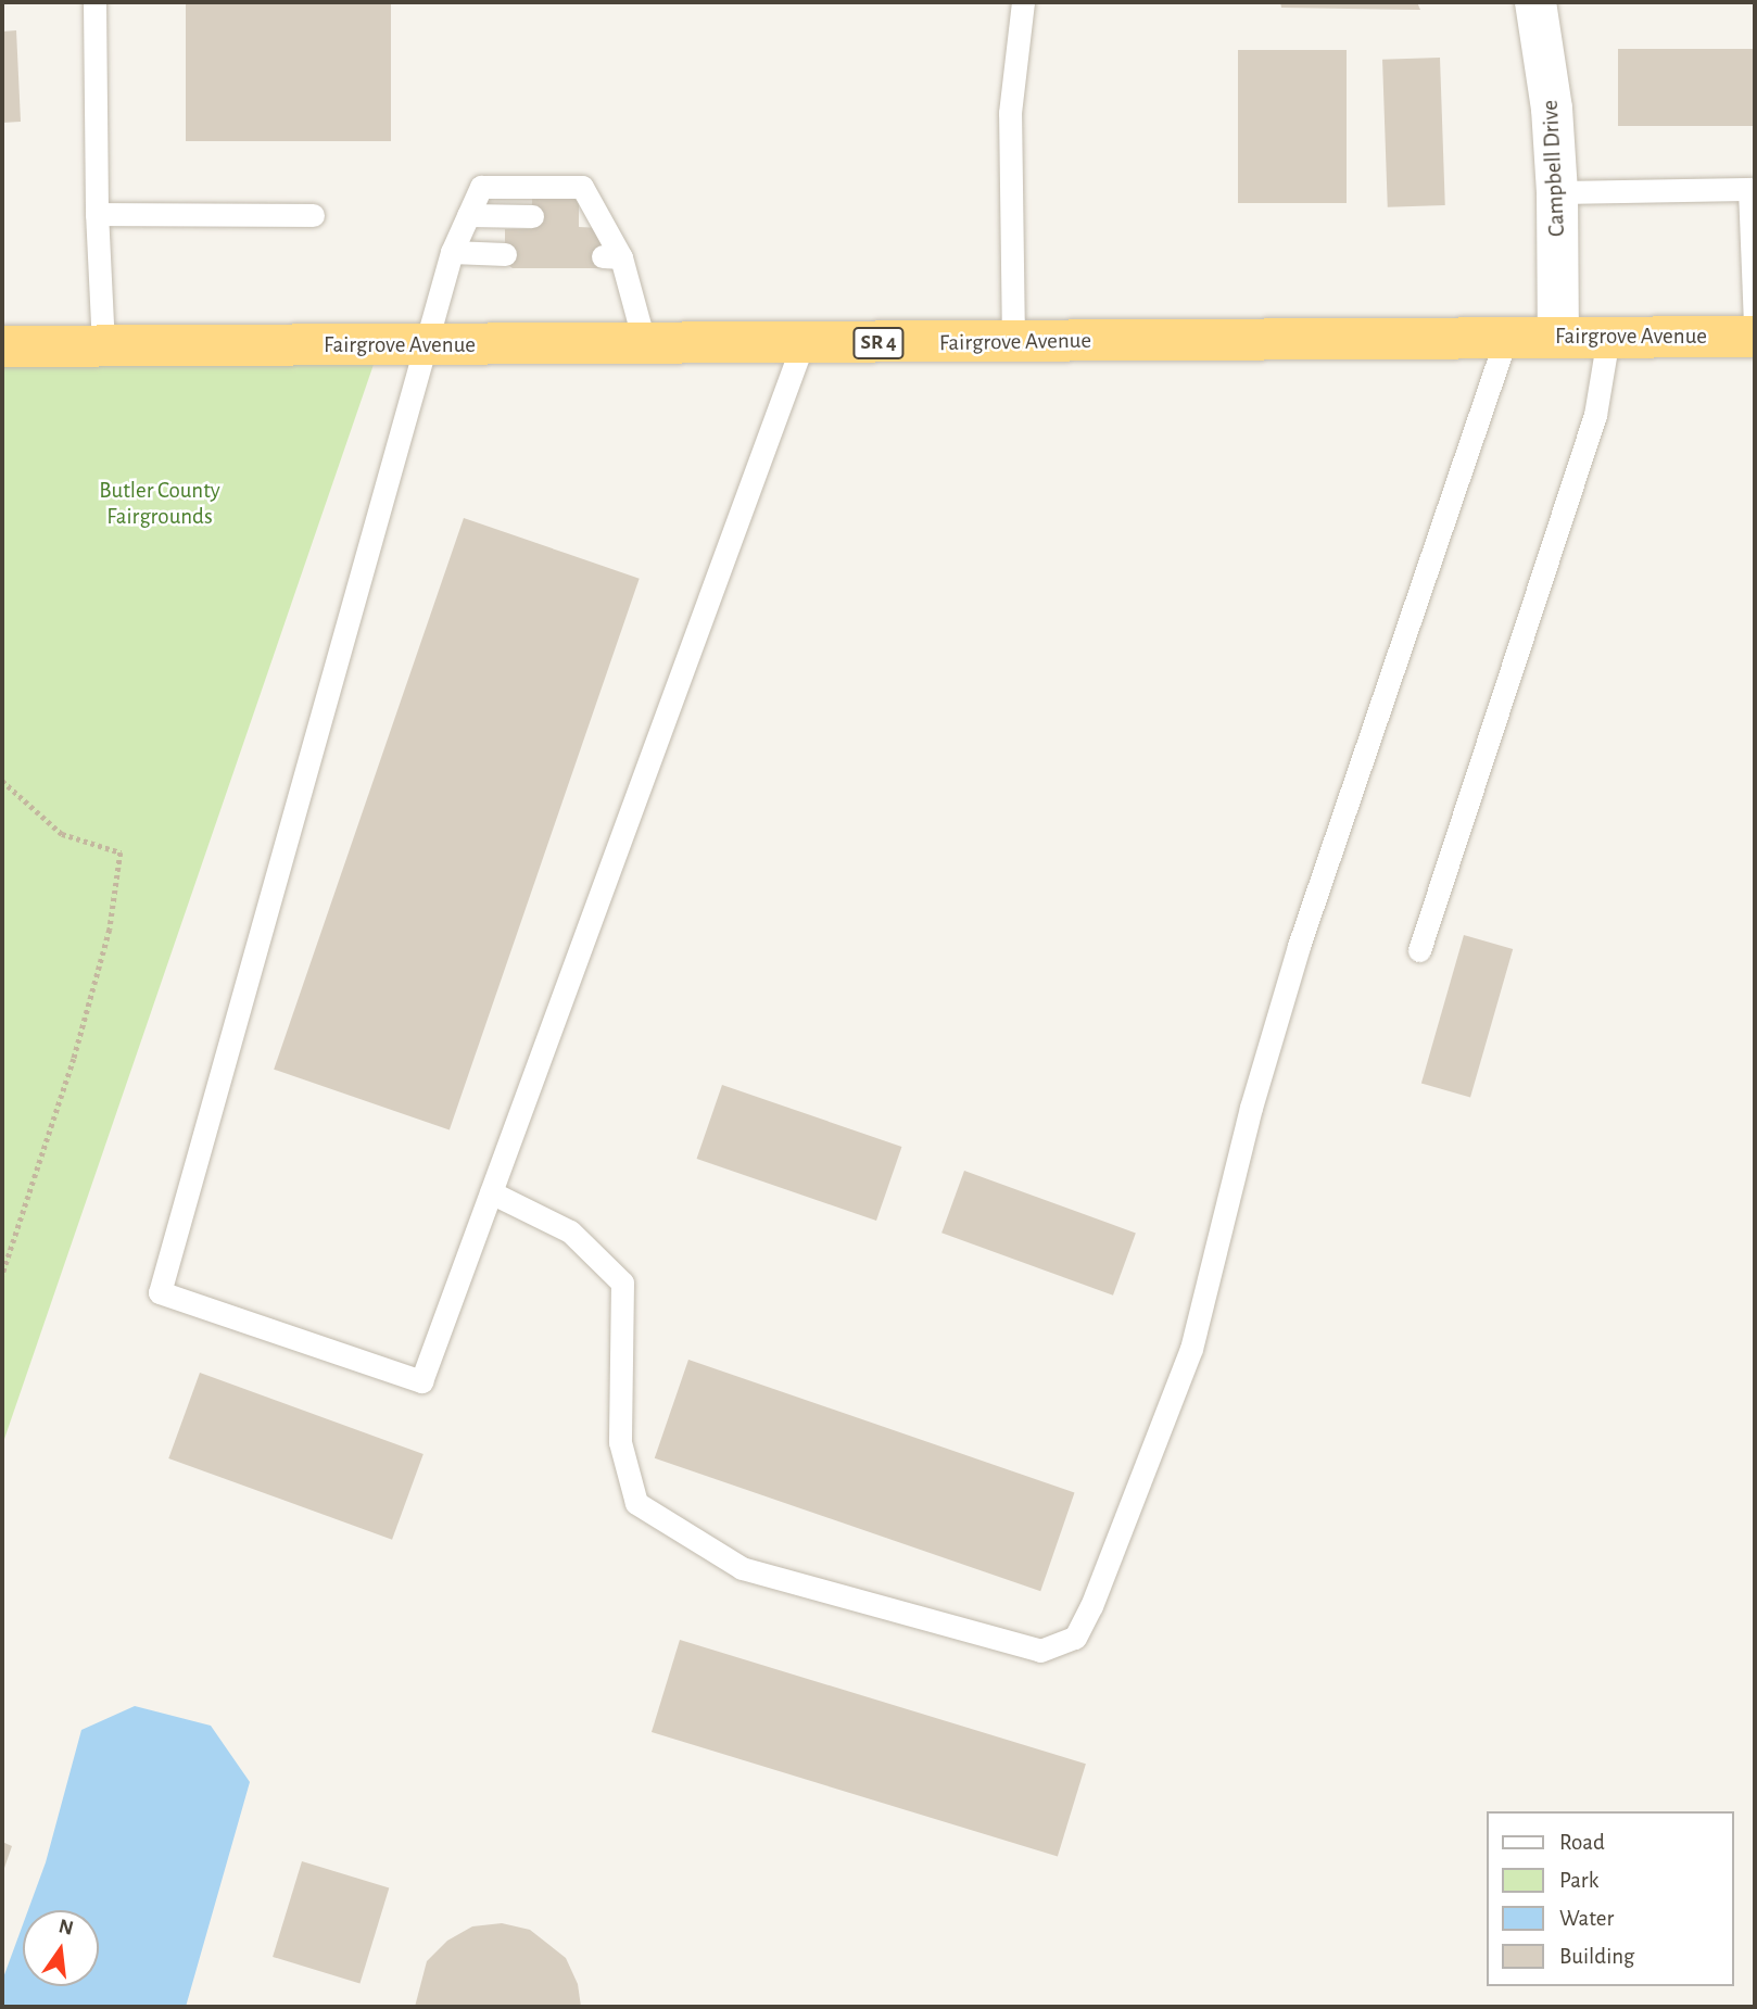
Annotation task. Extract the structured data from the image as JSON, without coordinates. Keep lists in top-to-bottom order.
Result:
{
  "streets": {
    "highway": ["Fairgrove Avenue", "SR 4"],
    "street": ["Campbell Drive"]
  },
  "crossings": [
    ["Campbell Drive", "Fairgrove Avenue"]
  ],
  "parks": ["Butler County Fairgrounds"],
  "legend": [
    "Road",
    "Park",
    "Water",
    "Building"
  ],
  "north": "top"
}
